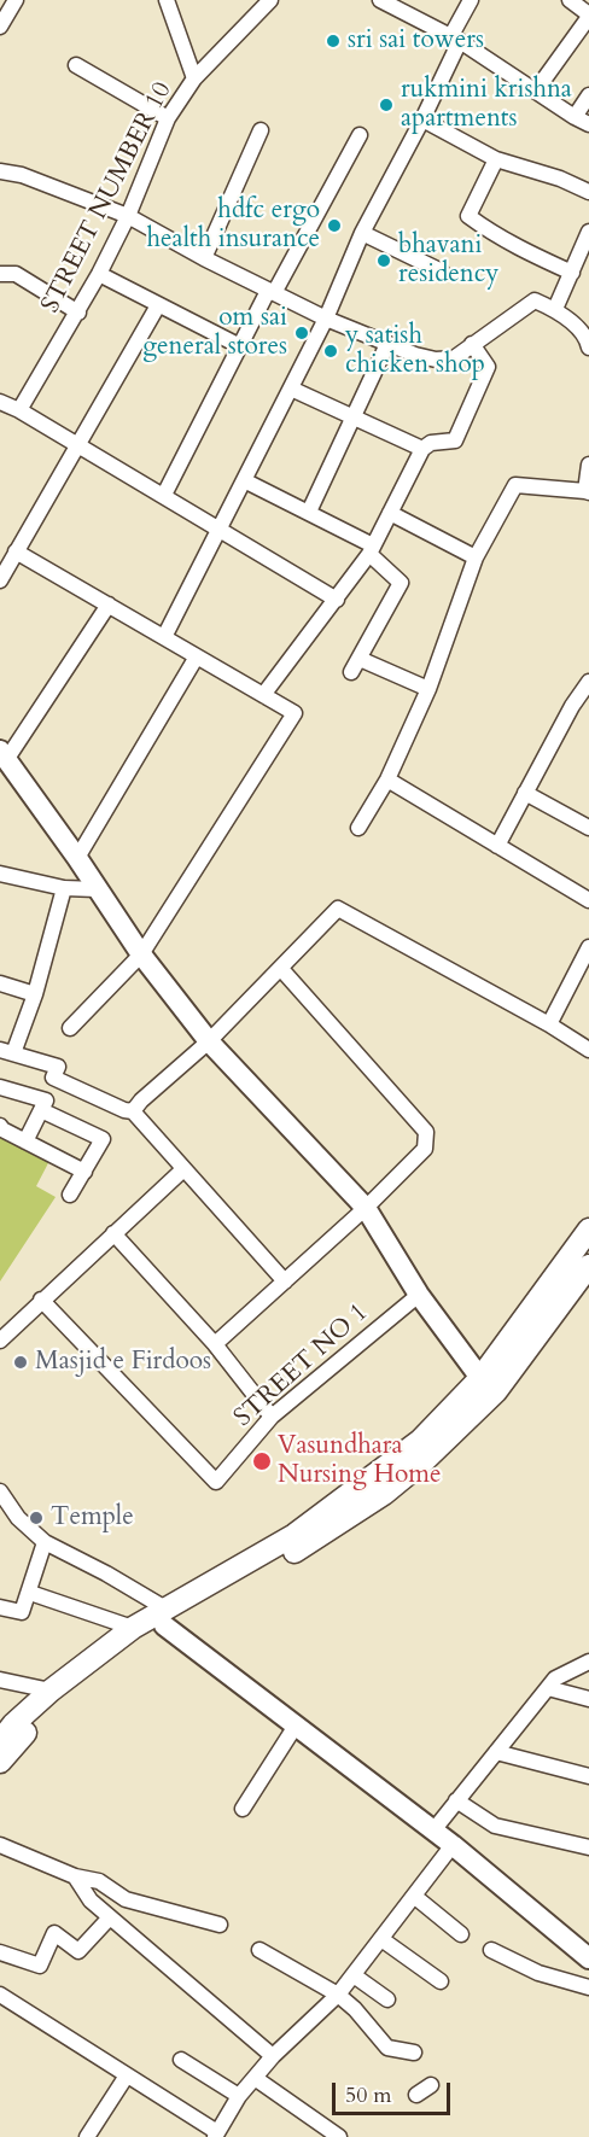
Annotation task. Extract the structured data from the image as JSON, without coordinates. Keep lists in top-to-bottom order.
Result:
{
  "streets": {
    "street": ["STREET NUMBER 10", "STREET NO 1"]
  },
  "places": [
    "sri sai towers",
    "rukmini krishna apartments",
    "hdfc ergo health insurance",
    "bhavani residency",
    "om sai general stores",
    "y satish chicken shop",
    "Masjid e Firdoos",
    "Vasundhara Nursing Home",
    "Temple"
  ],
  "scale_bar": "50 m"
}
